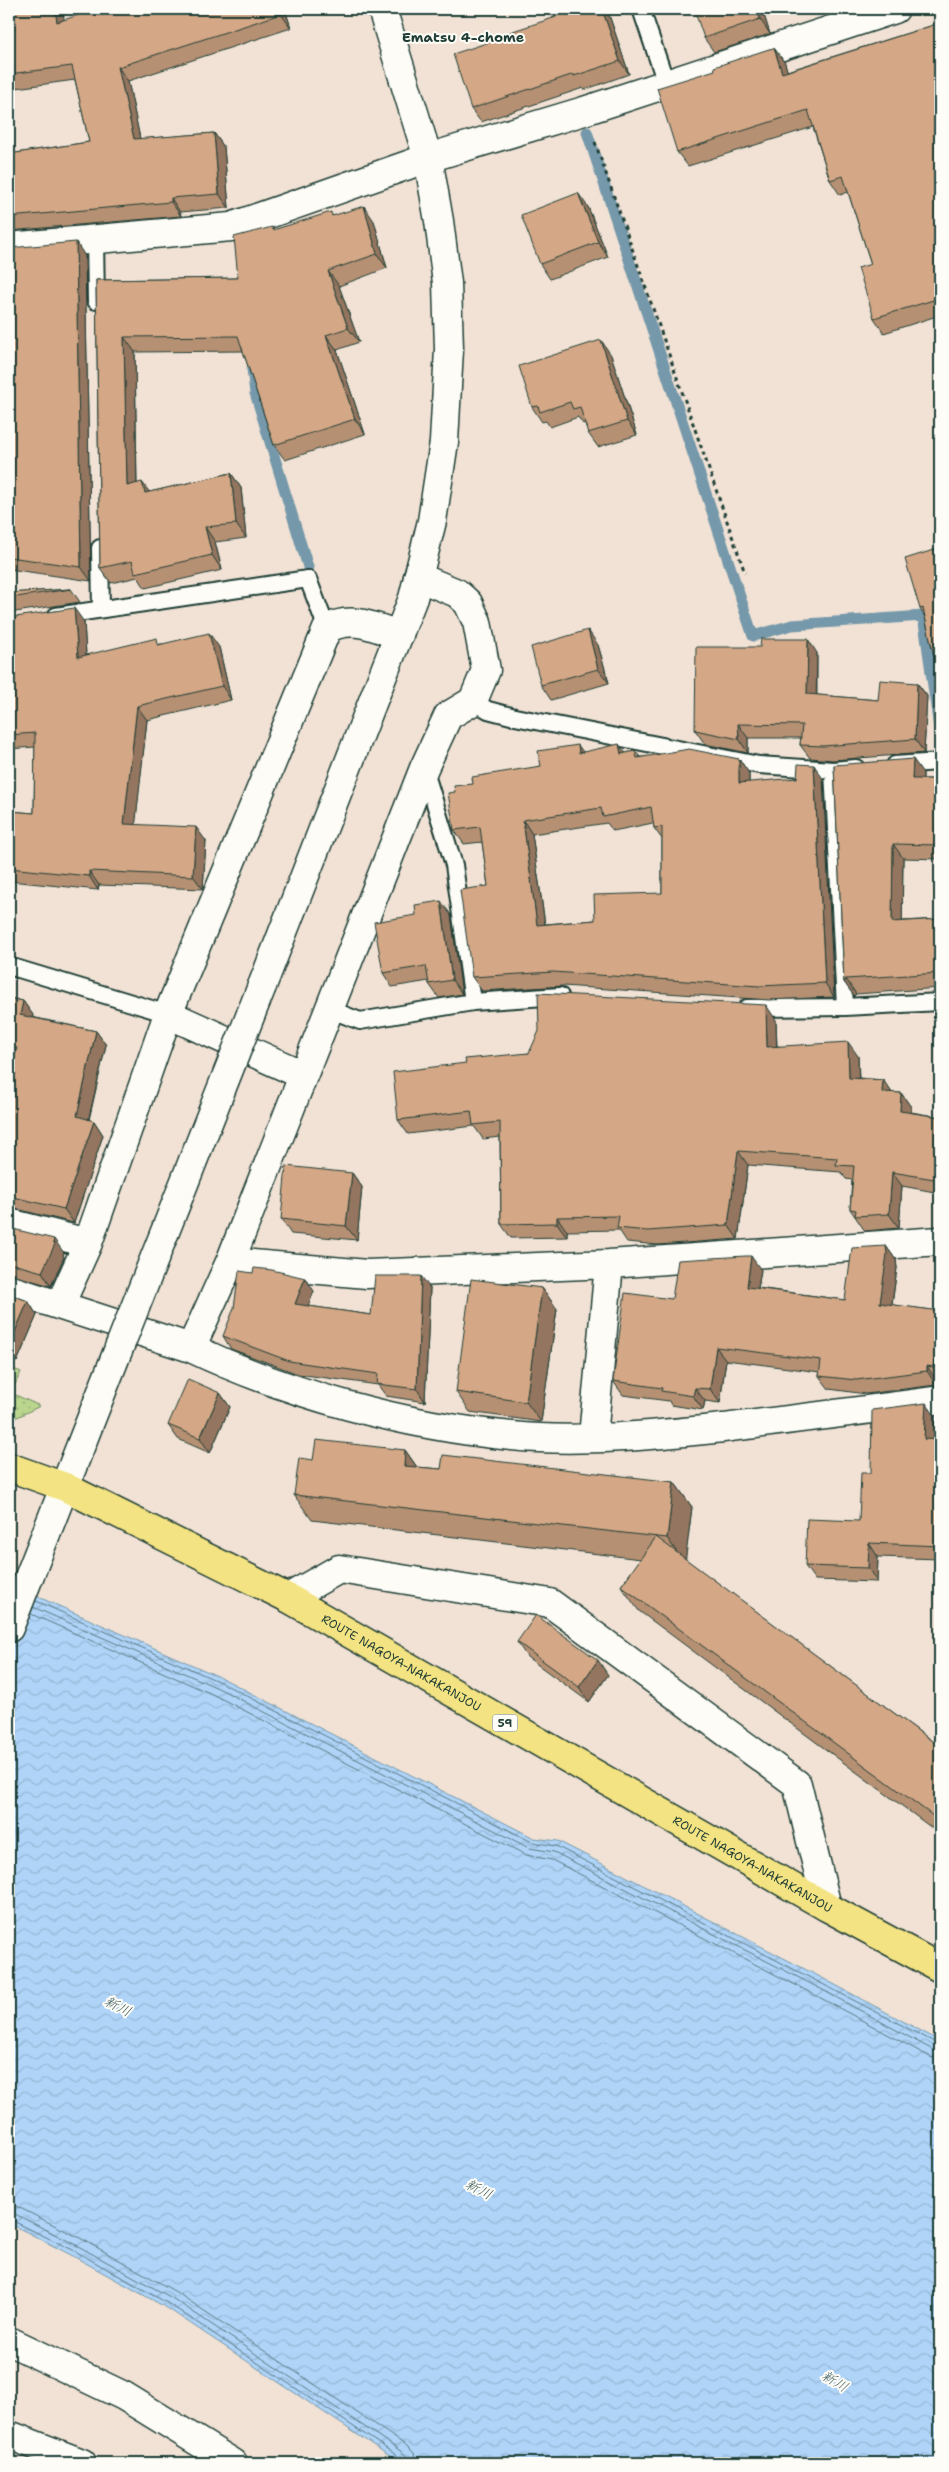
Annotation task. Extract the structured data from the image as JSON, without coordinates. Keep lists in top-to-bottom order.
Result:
{
  "streets": {
    "main road": ["ROUTE NAGOYA-NAKAKANJOU", "59"]
  },
  "districts": ["Ematsu 4-chome"],
  "water": ["新川"]
}
